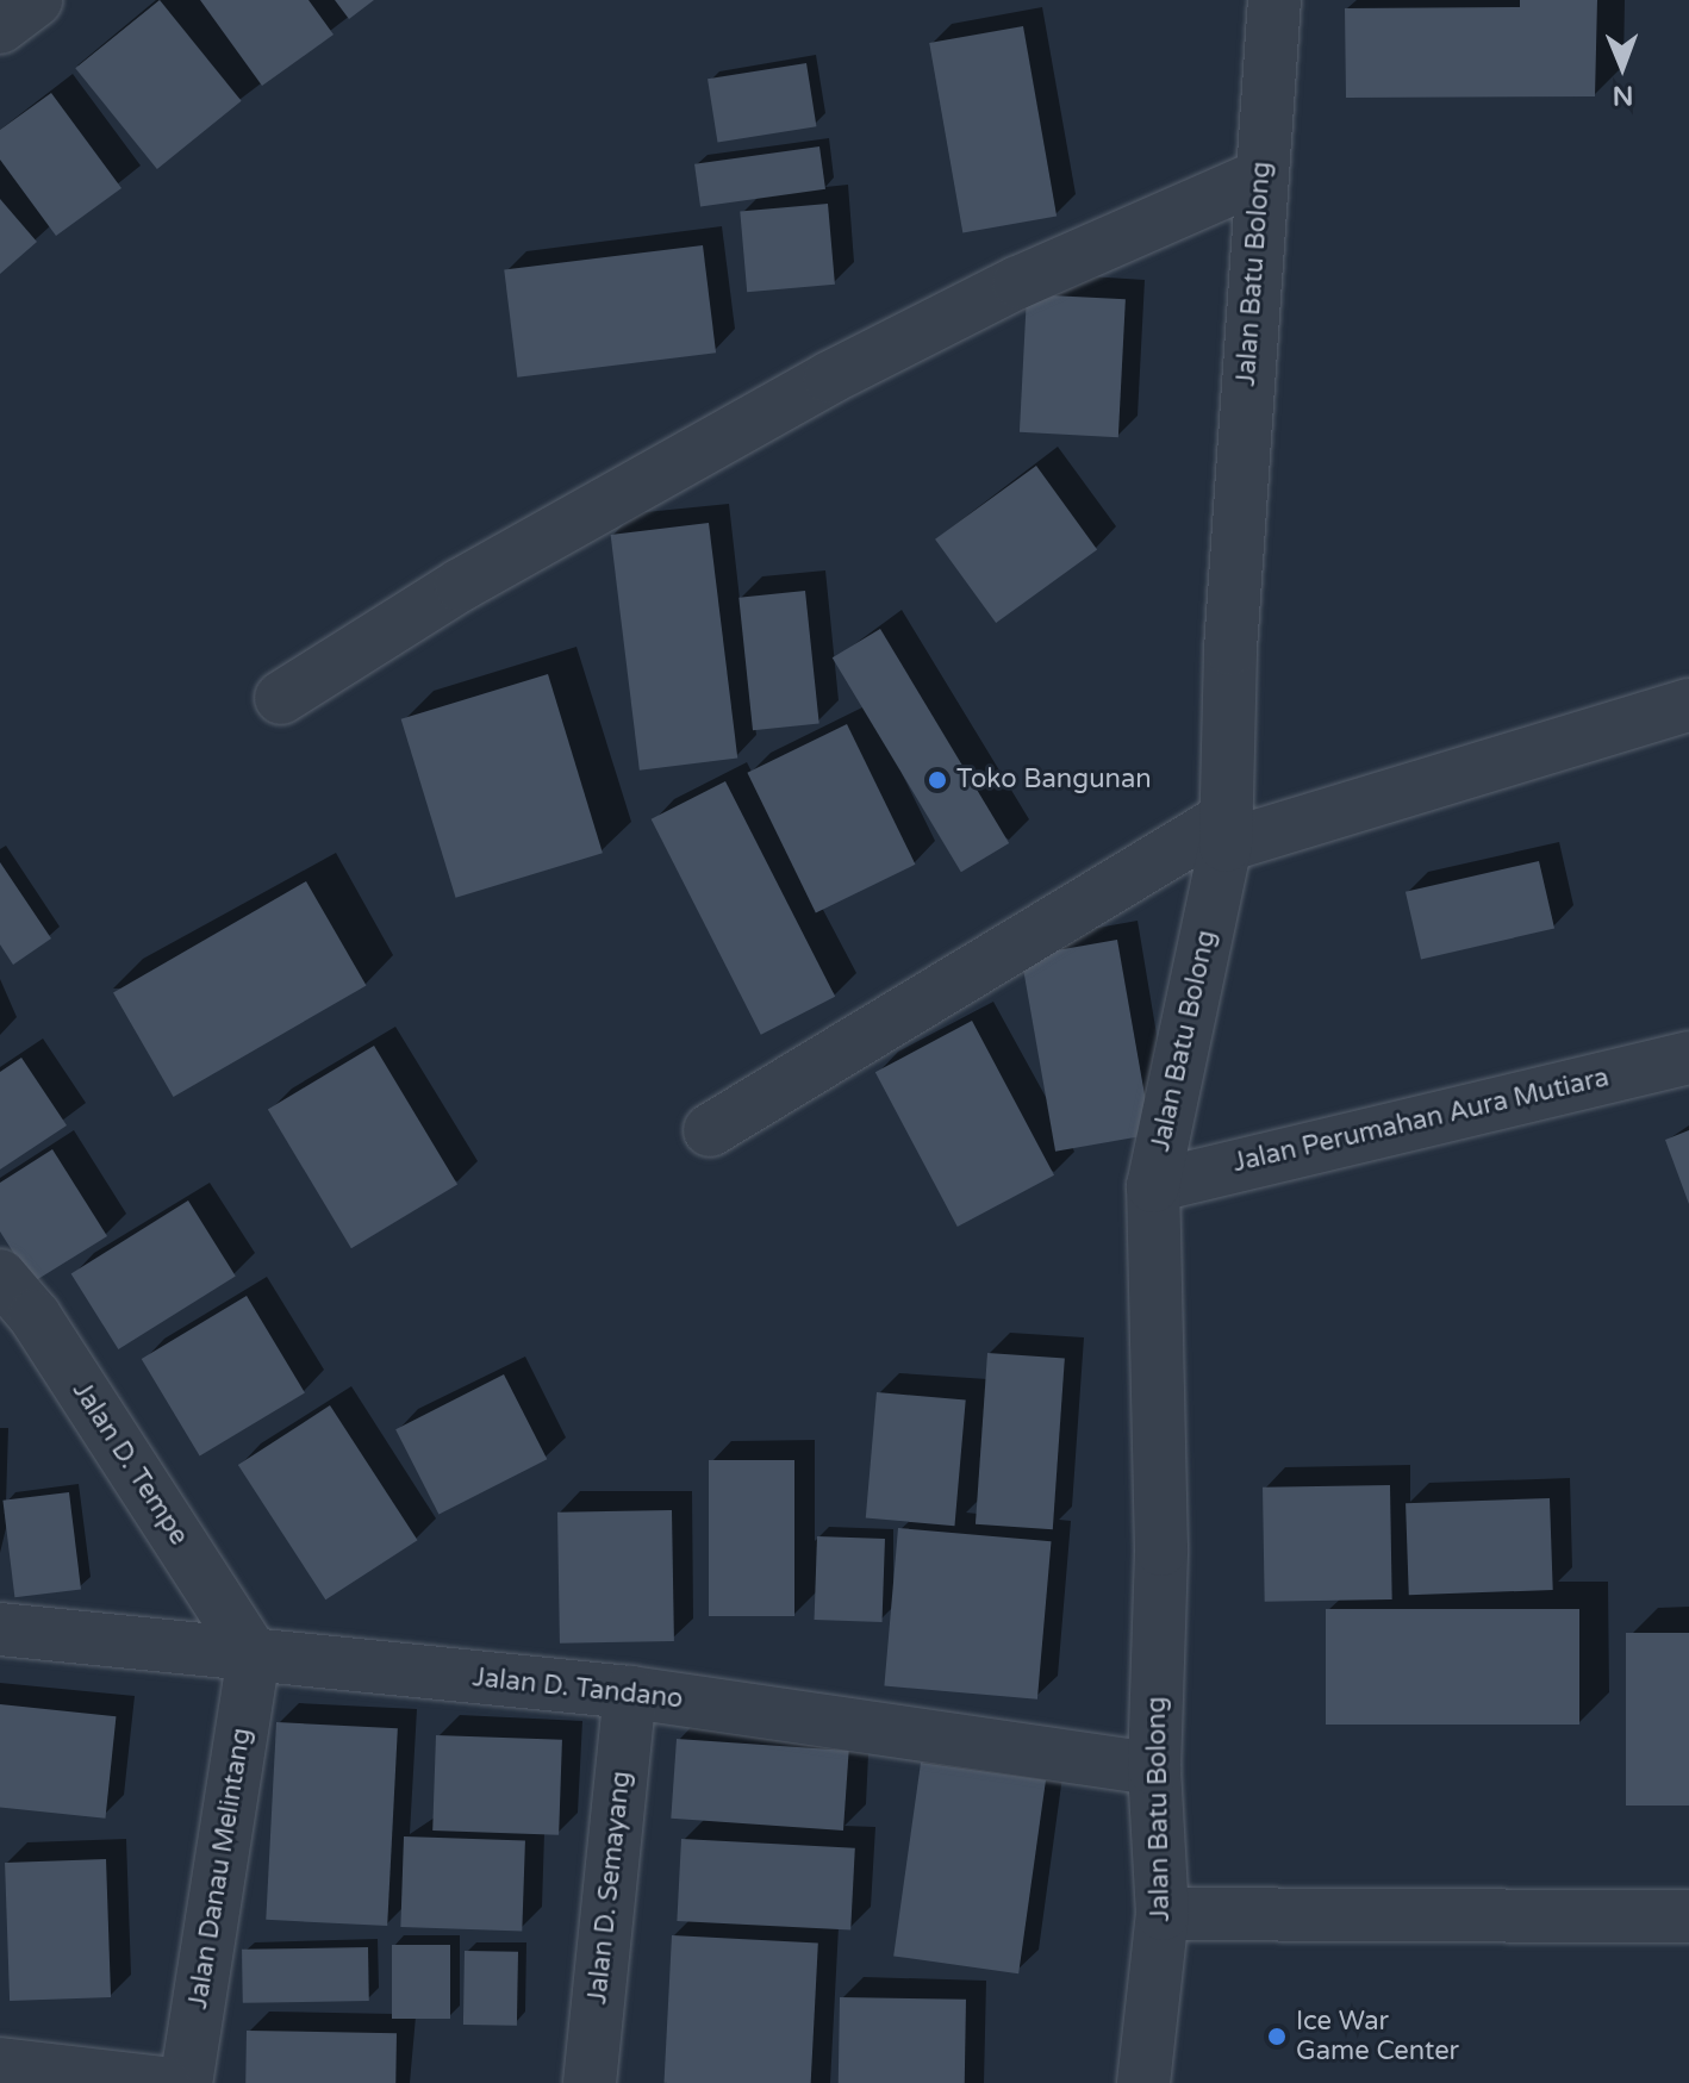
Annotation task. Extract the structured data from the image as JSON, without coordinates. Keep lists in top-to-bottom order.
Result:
{
  "streets": {
    "street": [
      "Jalan Batu Bolong",
      "Jalan Perumahan Aura Mutiara",
      "Jalan D. Tempe",
      "Jalan D. Tandano",
      "Jalan Danau Melintang",
      "Jalan D. Semayang"
    ]
  },
  "crossings": [
    ["Jalan Batu Bolong", "Jalan Perumahan Aura Mutiara"],
    ["Jalan Batu Bolong", "Jalan D. Tandano"],
    ["Jalan D. Tempe", "Jalan D. Tandano"],
    ["Jalan D. Tempe", "Jalan Danau Melintang"],
    ["Jalan D. Tandano", "Jalan Danau Melintang"],
    ["Jalan D. Tandano", "Jalan D. Semayang"]
  ],
  "places": ["Toko Bangunan", "Ice War Game Center"],
  "north": "bottom"
}
